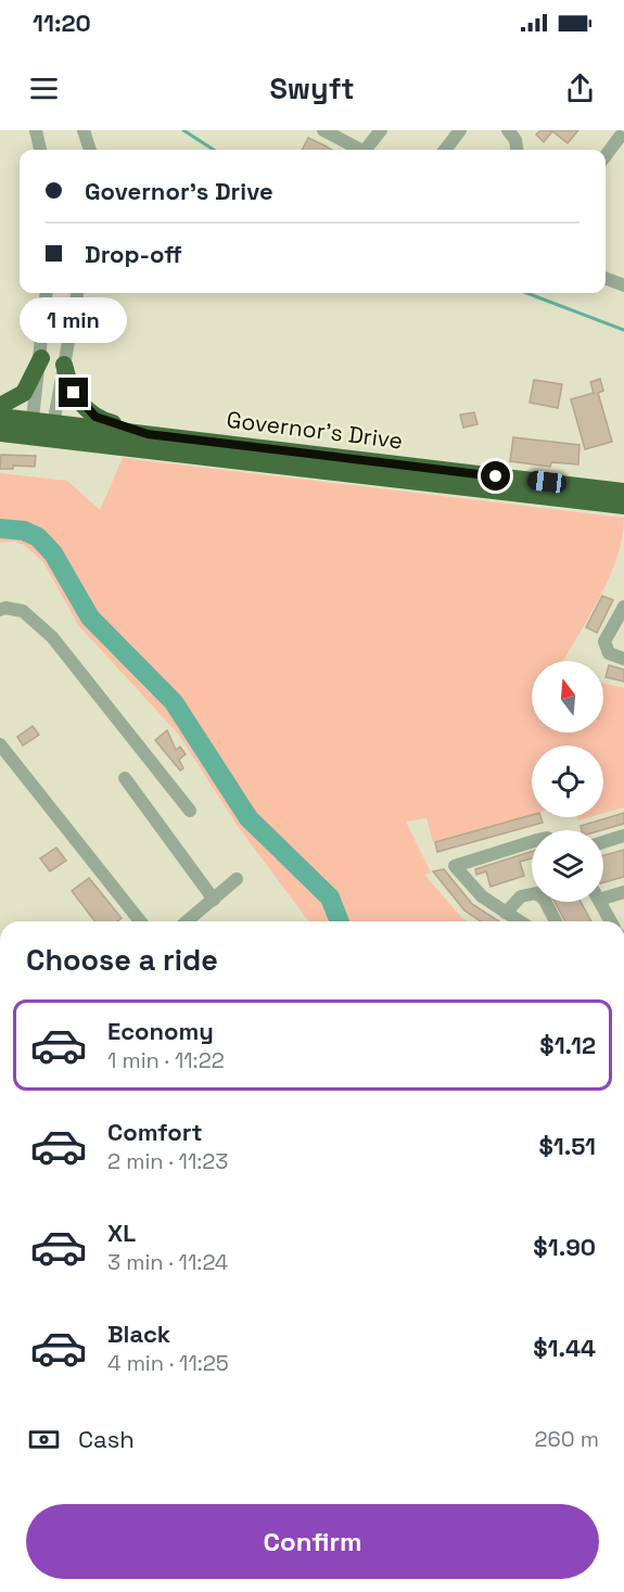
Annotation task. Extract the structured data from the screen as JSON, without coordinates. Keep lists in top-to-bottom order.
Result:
{
  "streets": {
    "highway": ["Governor's Drive"]
  },
  "north": "top",
  "page": {
    "status": "11:20",
    "header": "Swyft",
    "banner": ["Governor's Drive", "Drop-off"],
    "bubble": "1 min",
    "heading": "Choose a ride",
    "list": [
      {
        "name": "Economy",
        "note": "1 min · 11:22",
        "value": "$1.12"
      },
      {
        "name": "Comfort",
        "note": "2 min · 11:23",
        "value": "$1.51"
      },
      {
        "name": "XL",
        "note": "3 min · 11:24",
        "value": "$1.90"
      },
      {
        "name": "Black",
        "note": "4 min · 11:25",
        "value": "$1.44"
      }
    ],
    "pay": ["Cash", "260 m"],
    "buttons": "Confirm"
  }
}
